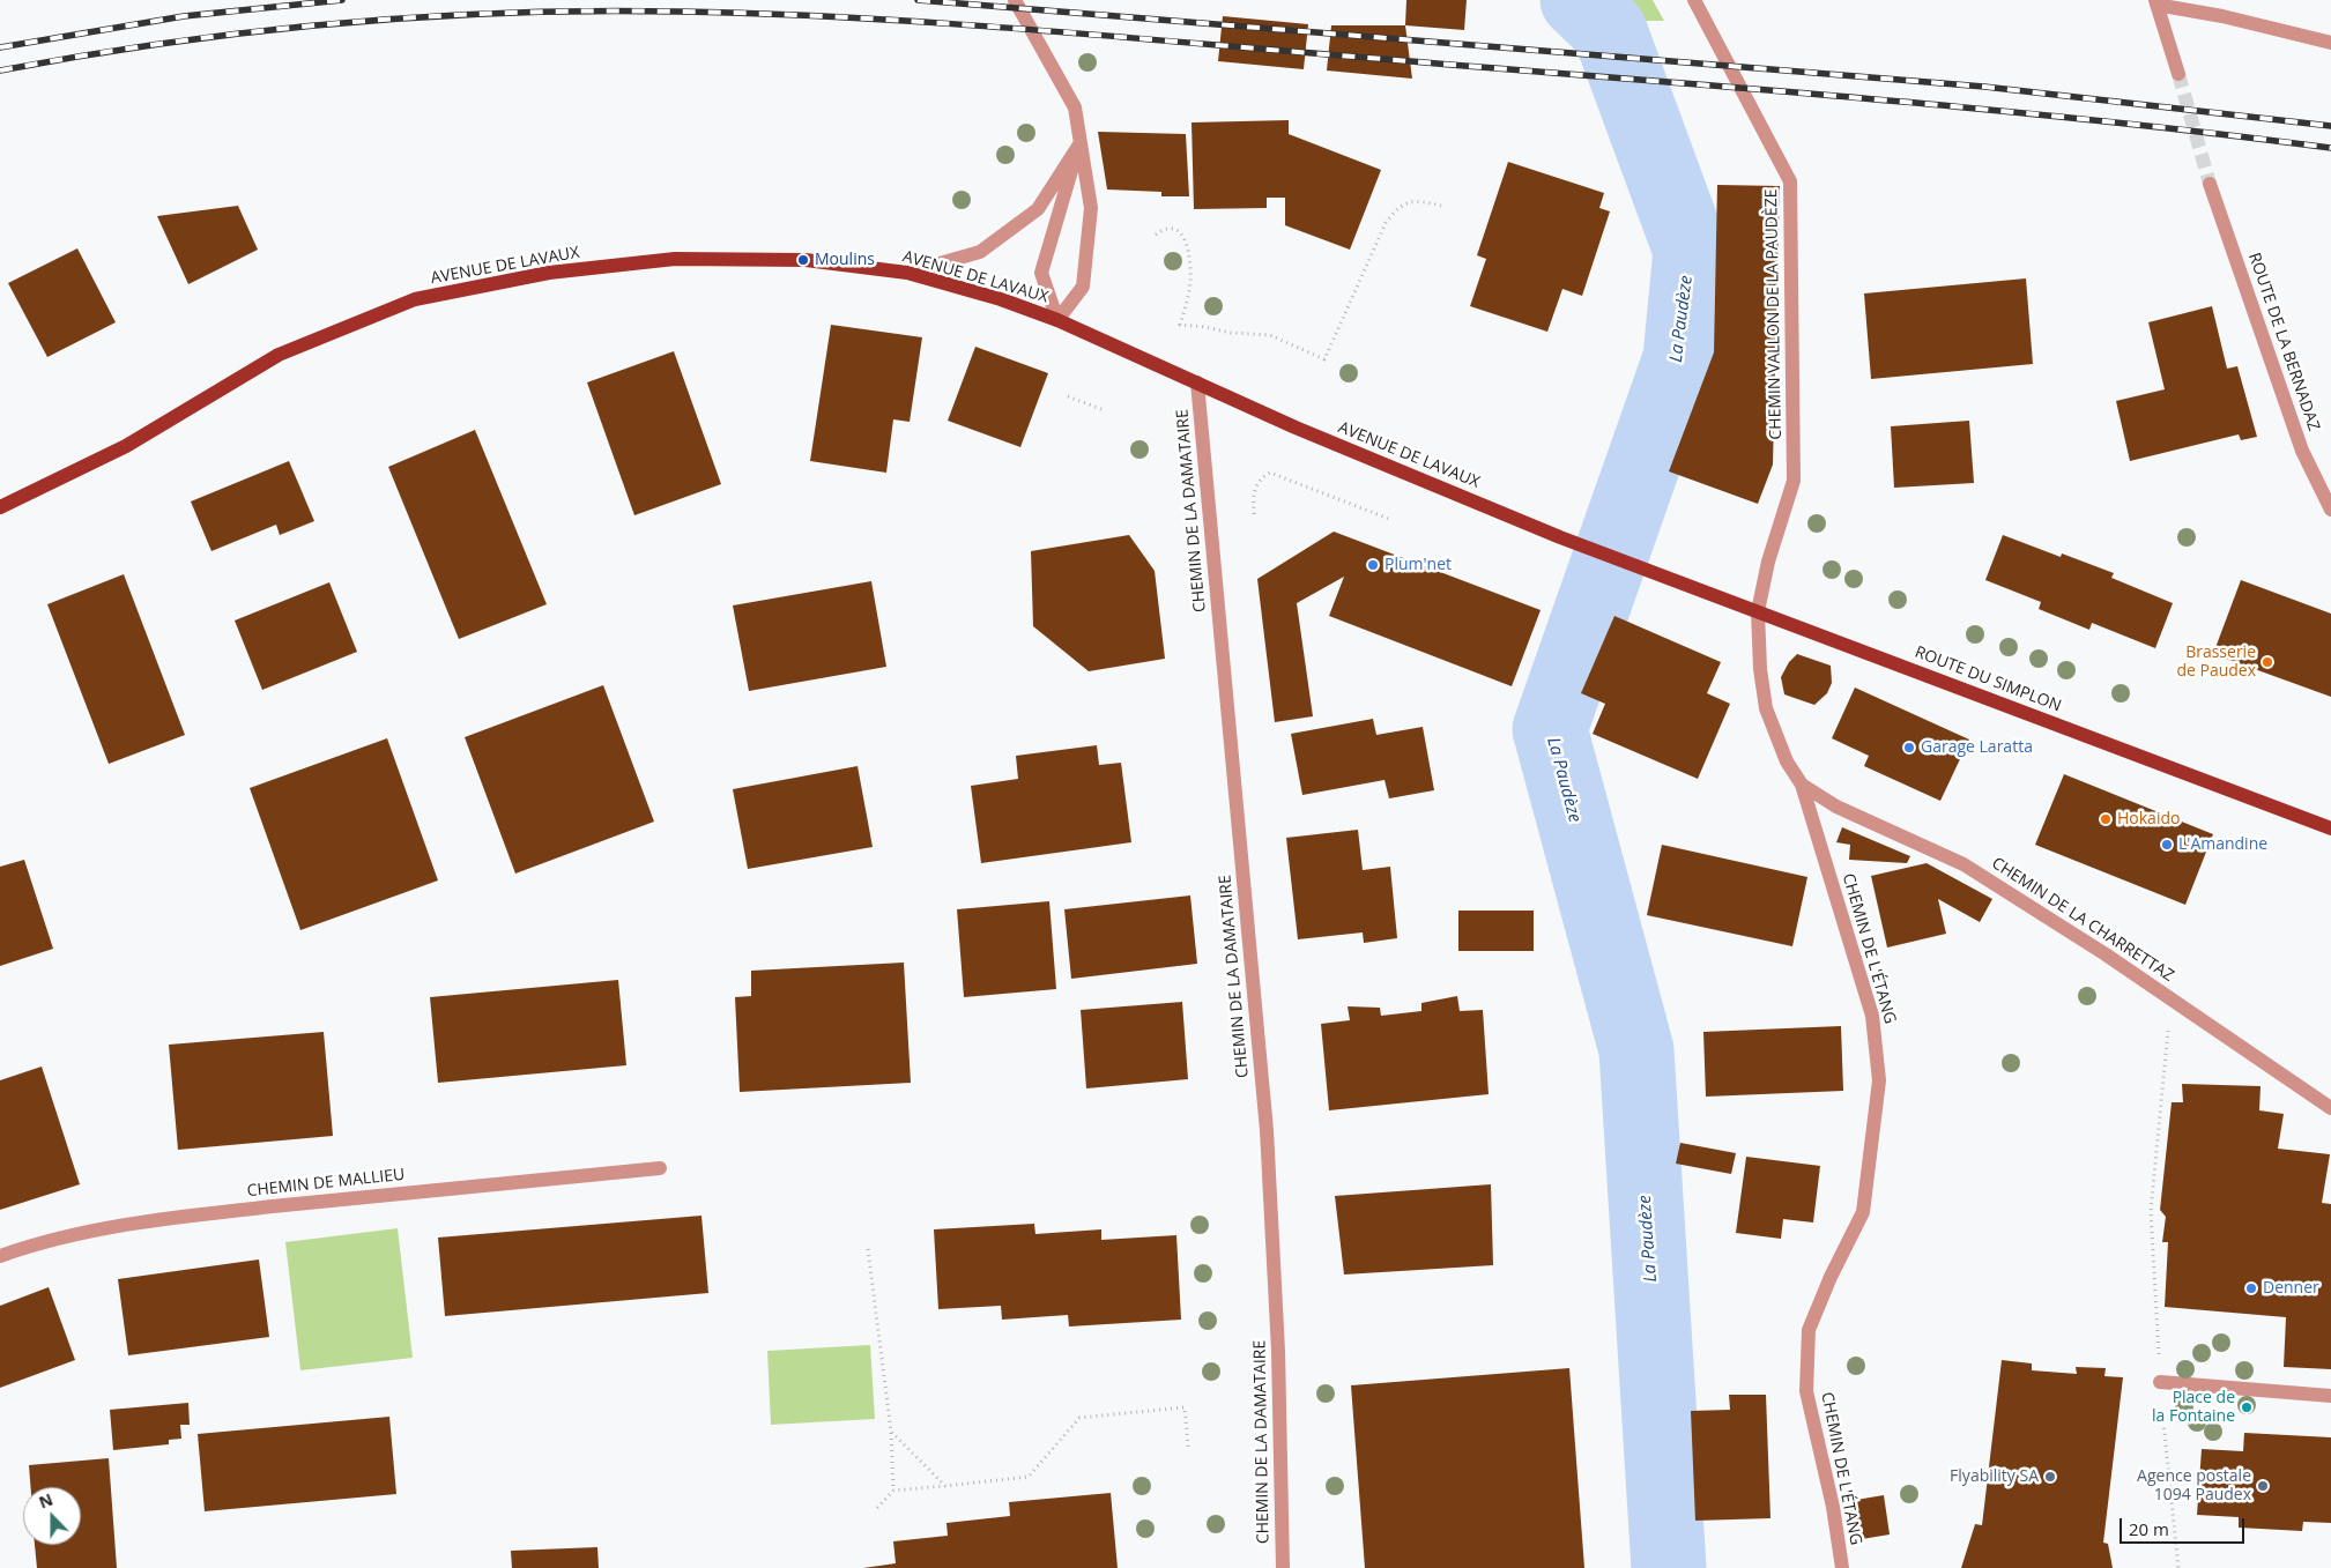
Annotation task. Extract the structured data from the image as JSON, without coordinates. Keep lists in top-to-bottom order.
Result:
{
  "streets": {
    "main road": ["AVENUE DE LAVAUX", "ROUTE DU SIMPLON"],
    "street": [
      "CHEMIN VALLON DE LA PAUDÈZE",
      "ROUTE DE LA BERNADAZ",
      "CHEMIN DE LA DAMATAIRE",
      "CHEMIN DE LA CHARRETTAZ",
      "CHEMIN DE L'ÉTANG",
      "CHEMIN DE MALLIEU"
    ]
  },
  "crossings": [
    ["AVENUE DE LAVAUX", "CHEMIN DE LA DAMATAIRE"],
    ["AVENUE DE LAVAUX", "ROUTE DU SIMPLON"],
    ["CHEMIN VALLON DE LA PAUDÈZE", "ROUTE DU SIMPLON"],
    ["CHEMIN VALLON DE LA PAUDÈZE", "CHEMIN DE L'ÉTANG"],
    ["ROUTE DU SIMPLON", "CHEMIN DE L'ÉTANG"],
    ["CHEMIN DE LA CHARRETTAZ", "CHEMIN DE L'ÉTANG"]
  ],
  "water": ["La Paudèze"],
  "places": [
    "Moulins",
    "Plum'net",
    "Brasserie de Paudex",
    "Garage Laratta",
    "Hokaido",
    "L'Amandine",
    "Denner",
    "Place de la Fontaine",
    "Flyability SA",
    "Agence postale 1094 Paudex"
  ],
  "scale_bar": "20 m",
  "north": "top"
}
